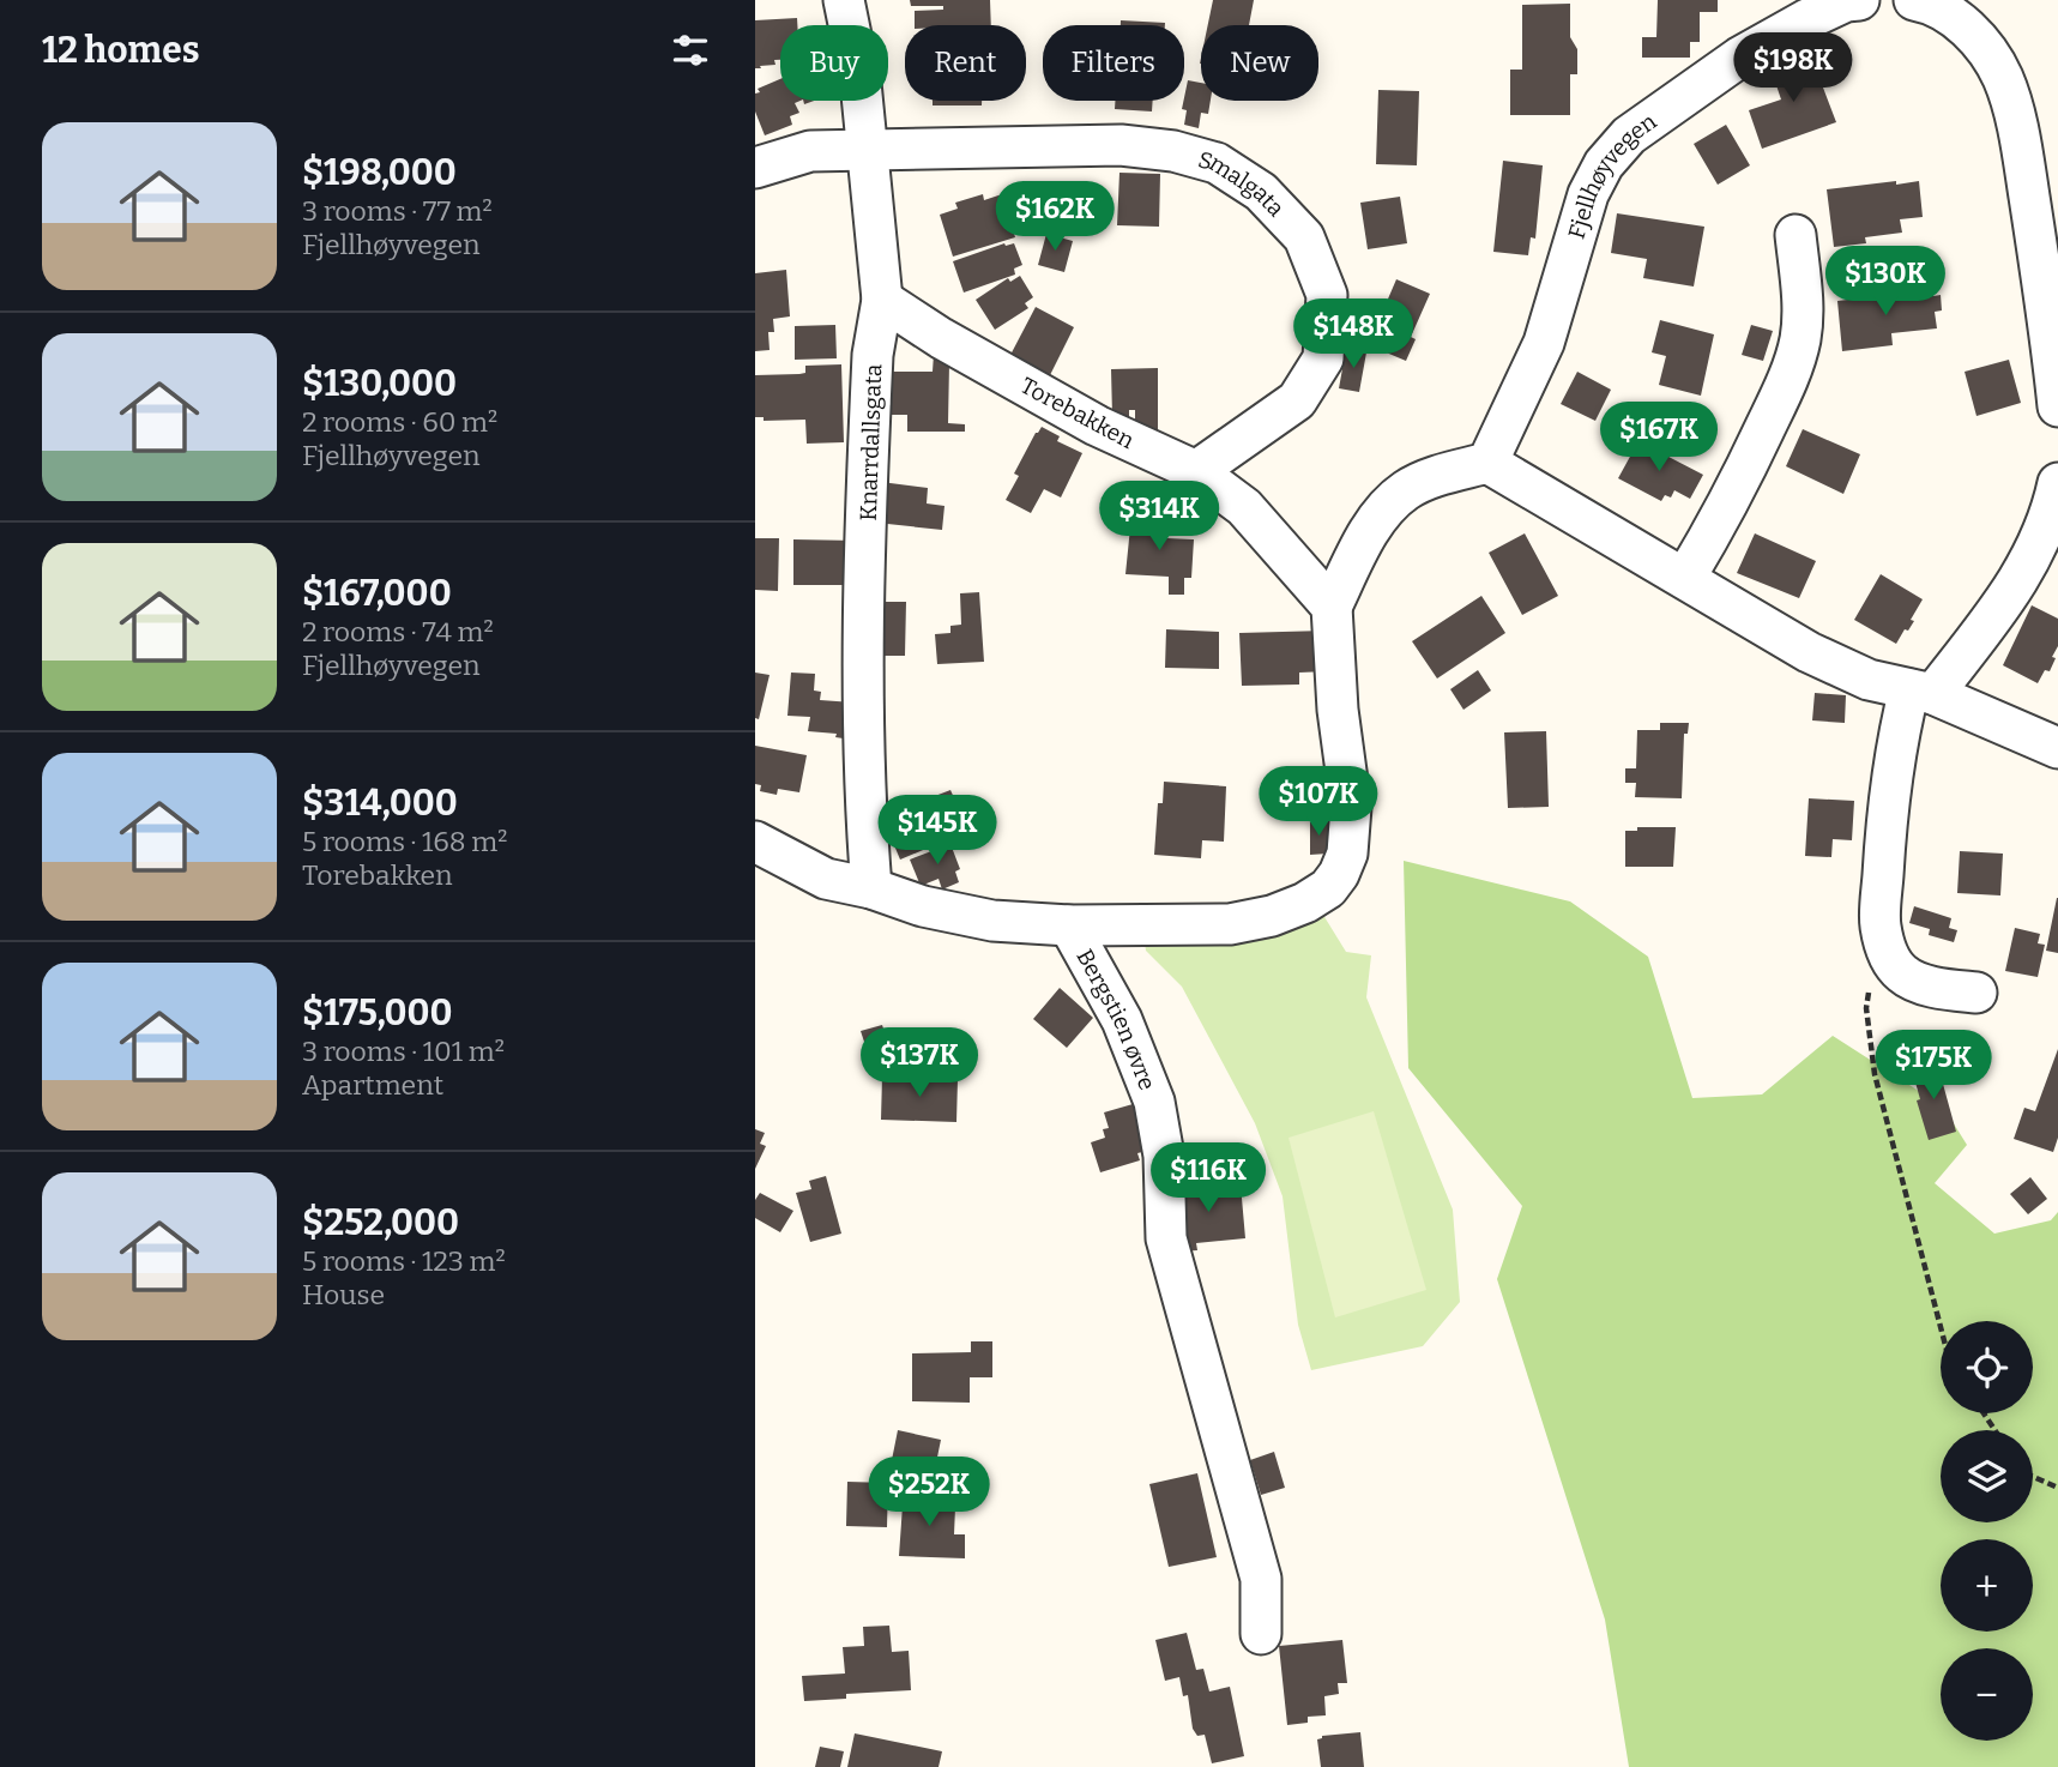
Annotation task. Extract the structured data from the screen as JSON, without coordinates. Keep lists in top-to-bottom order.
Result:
{
  "streets": {
    "street": [
      "Fjellhøyvegen",
      "Smalgata",
      "Torebakken",
      "Knarrdallsgata",
      "Bergstien øvre"
    ]
  },
  "crossings": [
    ["Smalgata", "Torebakken"],
    ["Smalgata", "Knarrdallsgata"],
    ["Torebakken", "Knarrdallsgata"],
    ["Knarrdallsgata", "Bergstien øvre"]
  ],
  "page": {
    "heading": "12 homes",
    "chip": [
      "Buy",
      "Rent",
      "Filters",
      "New"
    ],
    "price": [
      "$198K",
      "$162K",
      "$130K",
      "$148K",
      "$167K",
      "$314K",
      "$107K",
      "$145K",
      "$137K",
      "$175K",
      "$116K",
      "$252K"
    ],
    "list": [
      {
        "name": "$198,000",
        "note": "3 rooms · 77 m² · Fjellhøyvegen"
      },
      {
        "name": "$130,000",
        "note": "2 rooms · 60 m² · Fjellhøyvegen"
      },
      {
        "name": "$167,000",
        "note": "2 rooms · 74 m² · Fjellhøyvegen"
      },
      {
        "name": "$314,000",
        "note": "5 rooms · 168 m² · Torebakken"
      },
      {
        "name": "$175,000",
        "note": "3 rooms · 101 m² · Apartment"
      },
      {
        "name": "$252,000",
        "note": "5 rooms · 123 m² · House"
      }
    ],
    "map_buttons": ["+", "−"]
  }
}
